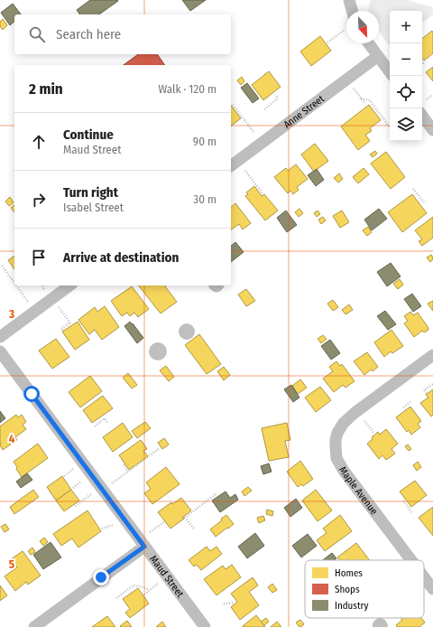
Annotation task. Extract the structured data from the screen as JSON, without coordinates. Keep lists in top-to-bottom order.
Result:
{
  "streets": {
    "street": ["Anne Street", "Maple Avenue", "Maud Street"]
  },
  "legend": ["Homes", "Shops", "Industry"],
  "north": "bottom right",
  "page": {
    "map_buttons": ["+", "−"],
    "search": "Search here",
    "heading": ["2 min", "Walk · 120 m"],
    "list": [
      ["Continue", "Maud Street", "90 m"],
      ["Turn right", "Isabel Street", "30 m"],
      "Arrive at destination"
    ]
  },
  "grid": {
    "rows": ["3", "4", "5"]
  }
}
